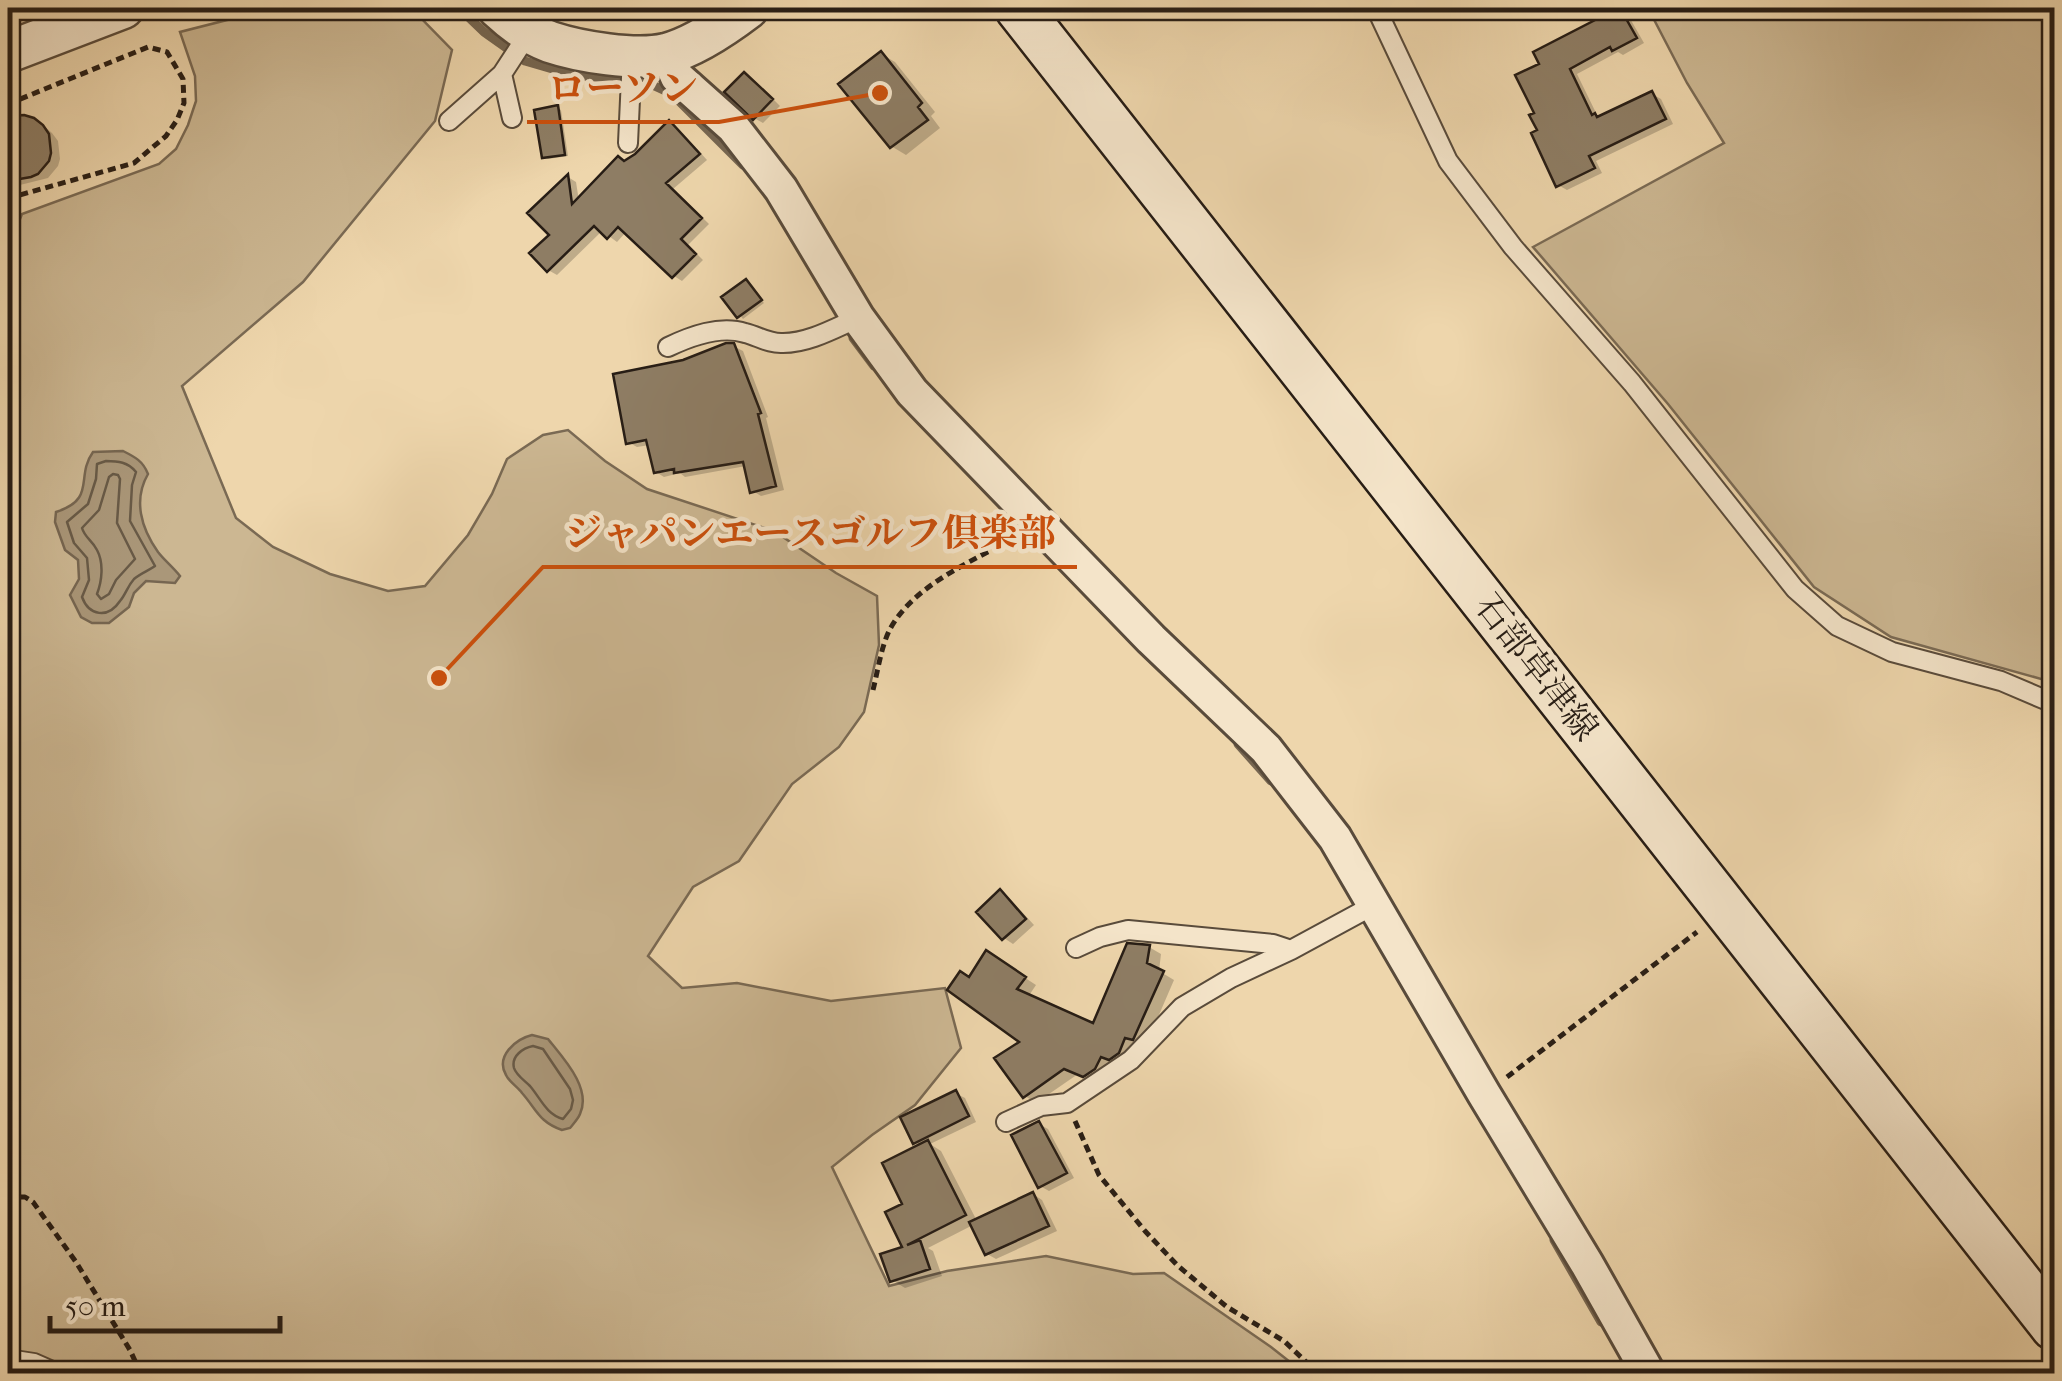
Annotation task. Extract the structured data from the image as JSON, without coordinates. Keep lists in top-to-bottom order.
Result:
{
  "streets": {
    "main road": ["石部草津線"]
  },
  "places": ["ローソン", "ジャパンエースゴルフ倶楽部"],
  "scale_bar": "50 m"
}
